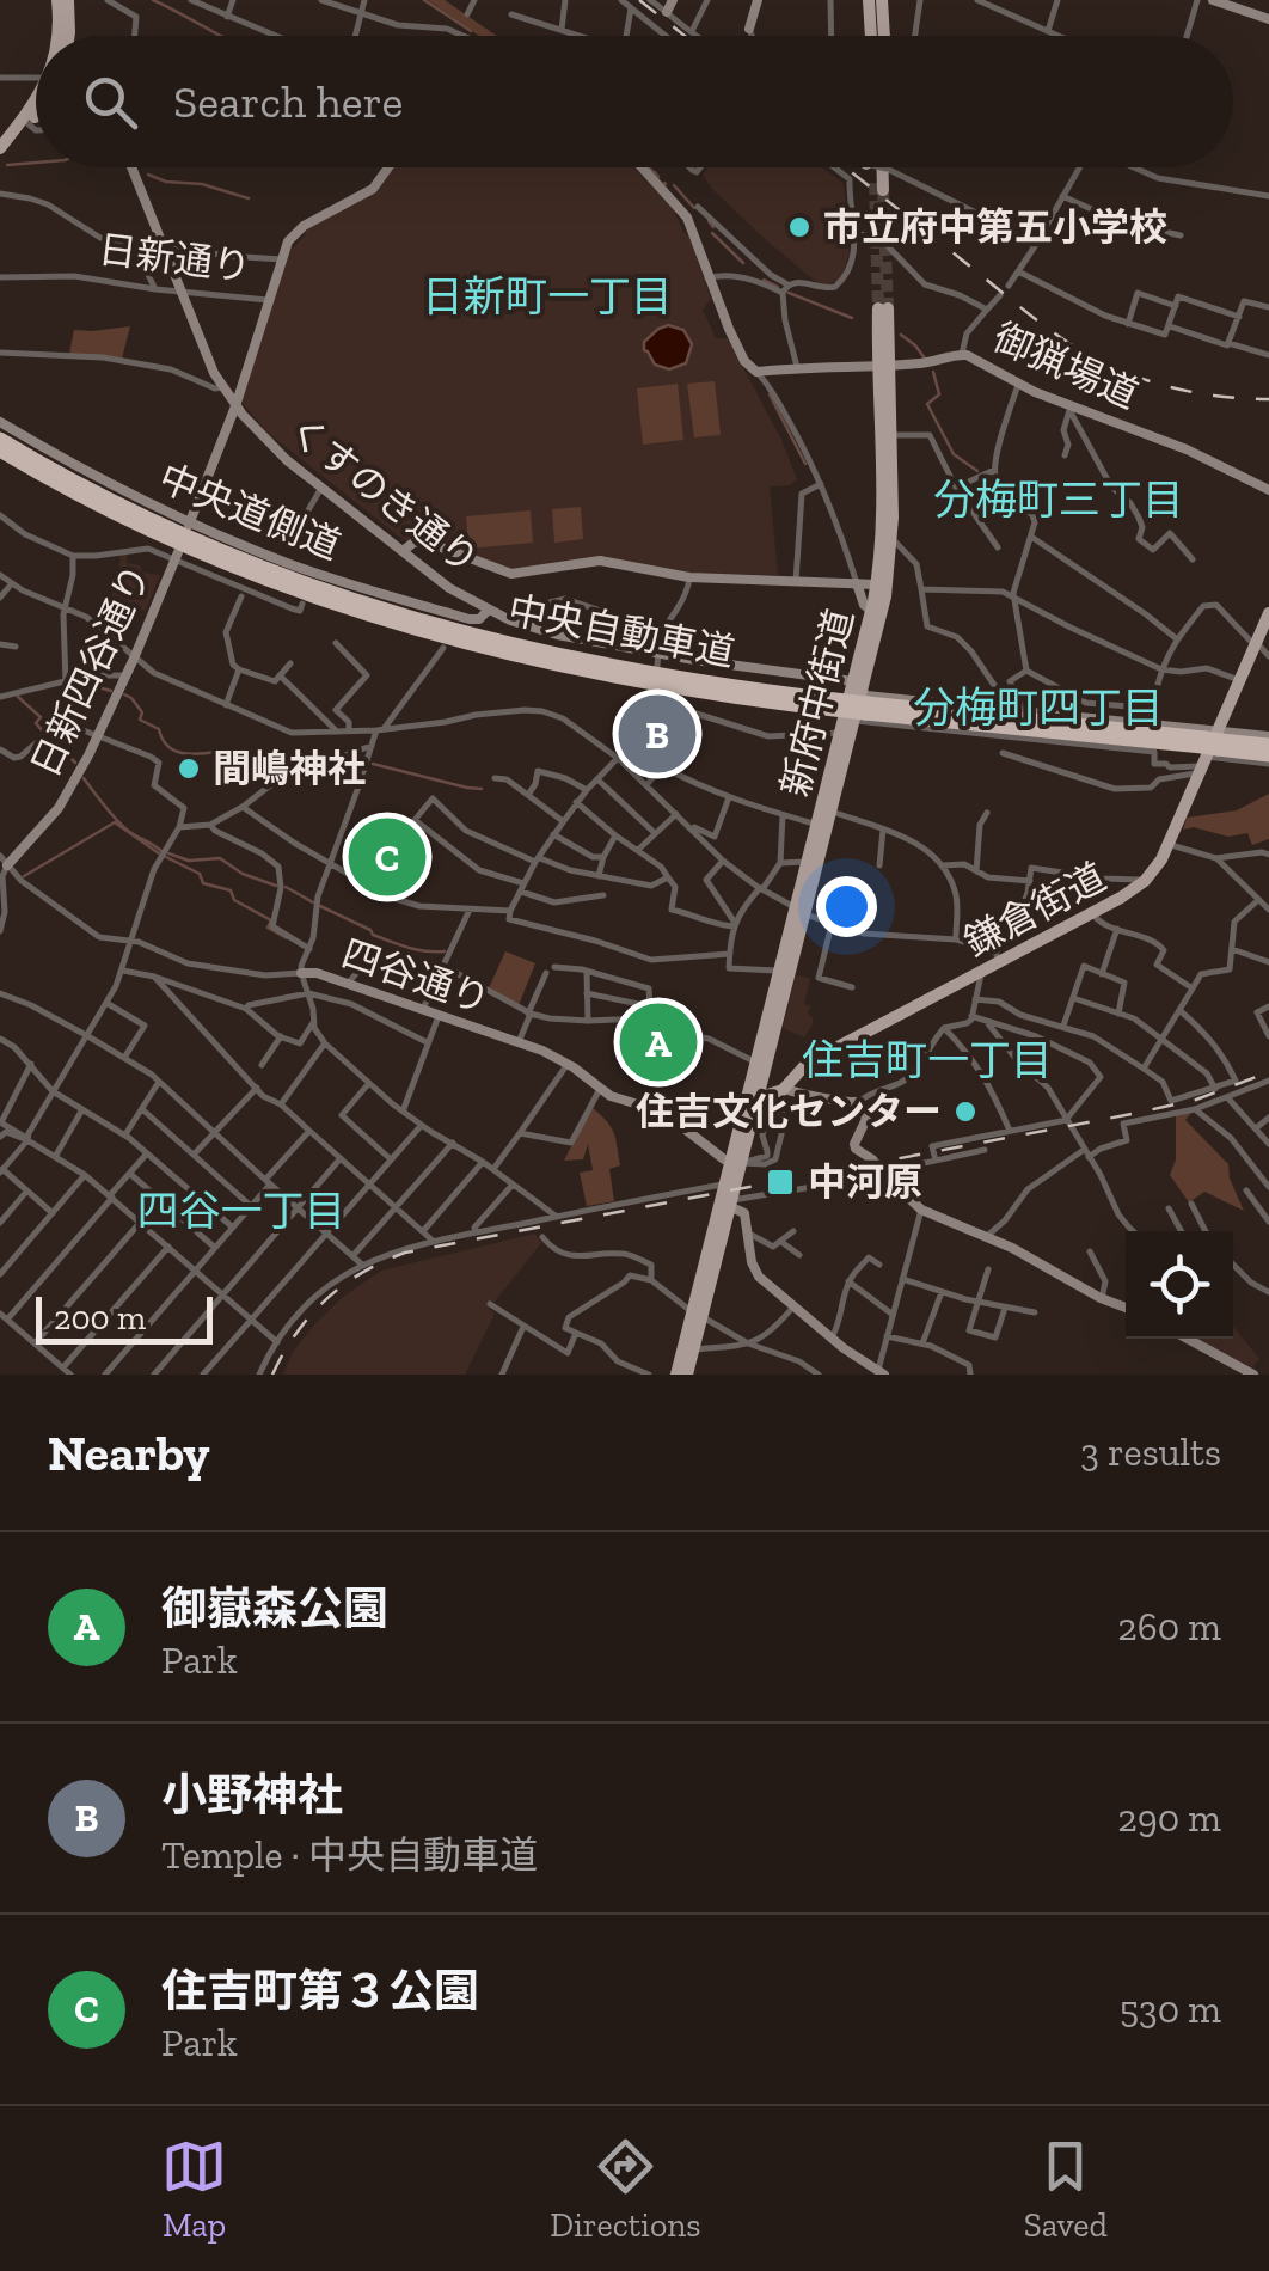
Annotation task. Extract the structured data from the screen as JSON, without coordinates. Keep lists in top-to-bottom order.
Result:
{
  "streets": {
    "highway": ["中央自動車道"],
    "main road": ["新府中街道", "鎌倉街道"],
    "street": [
      "日新通り",
      "御猟場道",
      "くすのき通り",
      "中央道側道",
      "日新四谷通り",
      "四谷通り"
    ]
  },
  "crossings": [
    ["日新通り", "くすのき通り"],
    ["御猟場道", "新府中街道"],
    ["くすのき通り", "中央道側道"],
    ["くすのき通り", "新府中街道"],
    ["日新四谷通り", "四谷通り"],
    ["新府中街道", "鎌倉街道"]
  ],
  "districts": [
    "日新町一丁目",
    "分梅町三丁目",
    "分梅町四丁目",
    "住吉町一丁目",
    "四谷一丁目"
  ],
  "places": {
    "other": ["市立府中第五小学校", "間嶋神社", "住吉文化センター"],
    "transit": ["中河原"]
  },
  "scale_bar": "200 m",
  "page": {
    "search": "Search here",
    "pins": ["B", "C", "A"],
    "scale": "200 m",
    "heading": ["Nearby", "3 results"],
    "list": [
      {
        "mark": "A",
        "name": "御嶽森公園",
        "note": "Park",
        "value": "260 m"
      },
      {
        "mark": "B",
        "name": "小野神社",
        "note": "Temple · 中央自動車道",
        "value": "290 m"
      },
      {
        "mark": "C",
        "name": "住吉町第３公園",
        "note": "Park",
        "value": "530 m"
      }
    ],
    "nav": ["Map", "Directions", "Saved"]
  }
}
